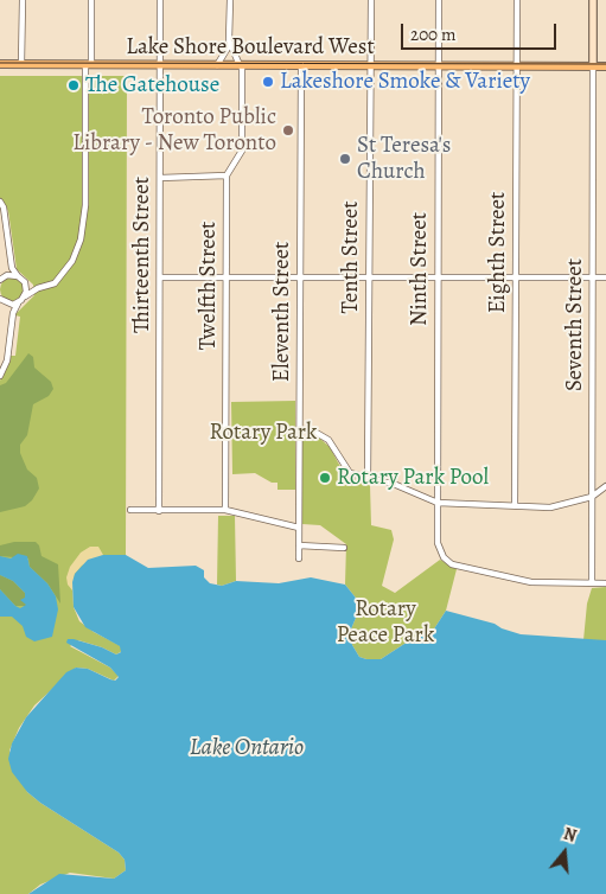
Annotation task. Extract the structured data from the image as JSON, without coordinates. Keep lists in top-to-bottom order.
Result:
{
  "streets": {
    "main road": ["Lake Shore Boulevard West"],
    "street": [
      "Eighth Street",
      "Thirteenth Street",
      "Tenth Street",
      "Ninth Street",
      "Twelfth Street",
      "Eleventh Street",
      "Seventh Street"
    ]
  },
  "crossings": [
    ["Lake Shore Boulevard West", "Eighth Street"],
    ["Lake Shore Boulevard West", "Thirteenth Street"],
    ["Lake Shore Boulevard West", "Tenth Street"],
    ["Lake Shore Boulevard West", "Ninth Street"],
    ["Lake Shore Boulevard West", "Eleventh Street"],
    ["Lake Shore Boulevard West", "Seventh Street"],
    ["Ninth Street", "Seventh Street"]
  ],
  "water": ["Lake Ontario"],
  "parks": ["Rotary Park", "Rotary Peace Park"],
  "places": [
    "Lakeshore Smoke & Variety",
    "The Gatehouse",
    "Toronto Public Library - New Toronto",
    "St Teresa's Church",
    "Rotary Park Pool"
  ],
  "scale_bar": "200 m",
  "north": "top"
}
